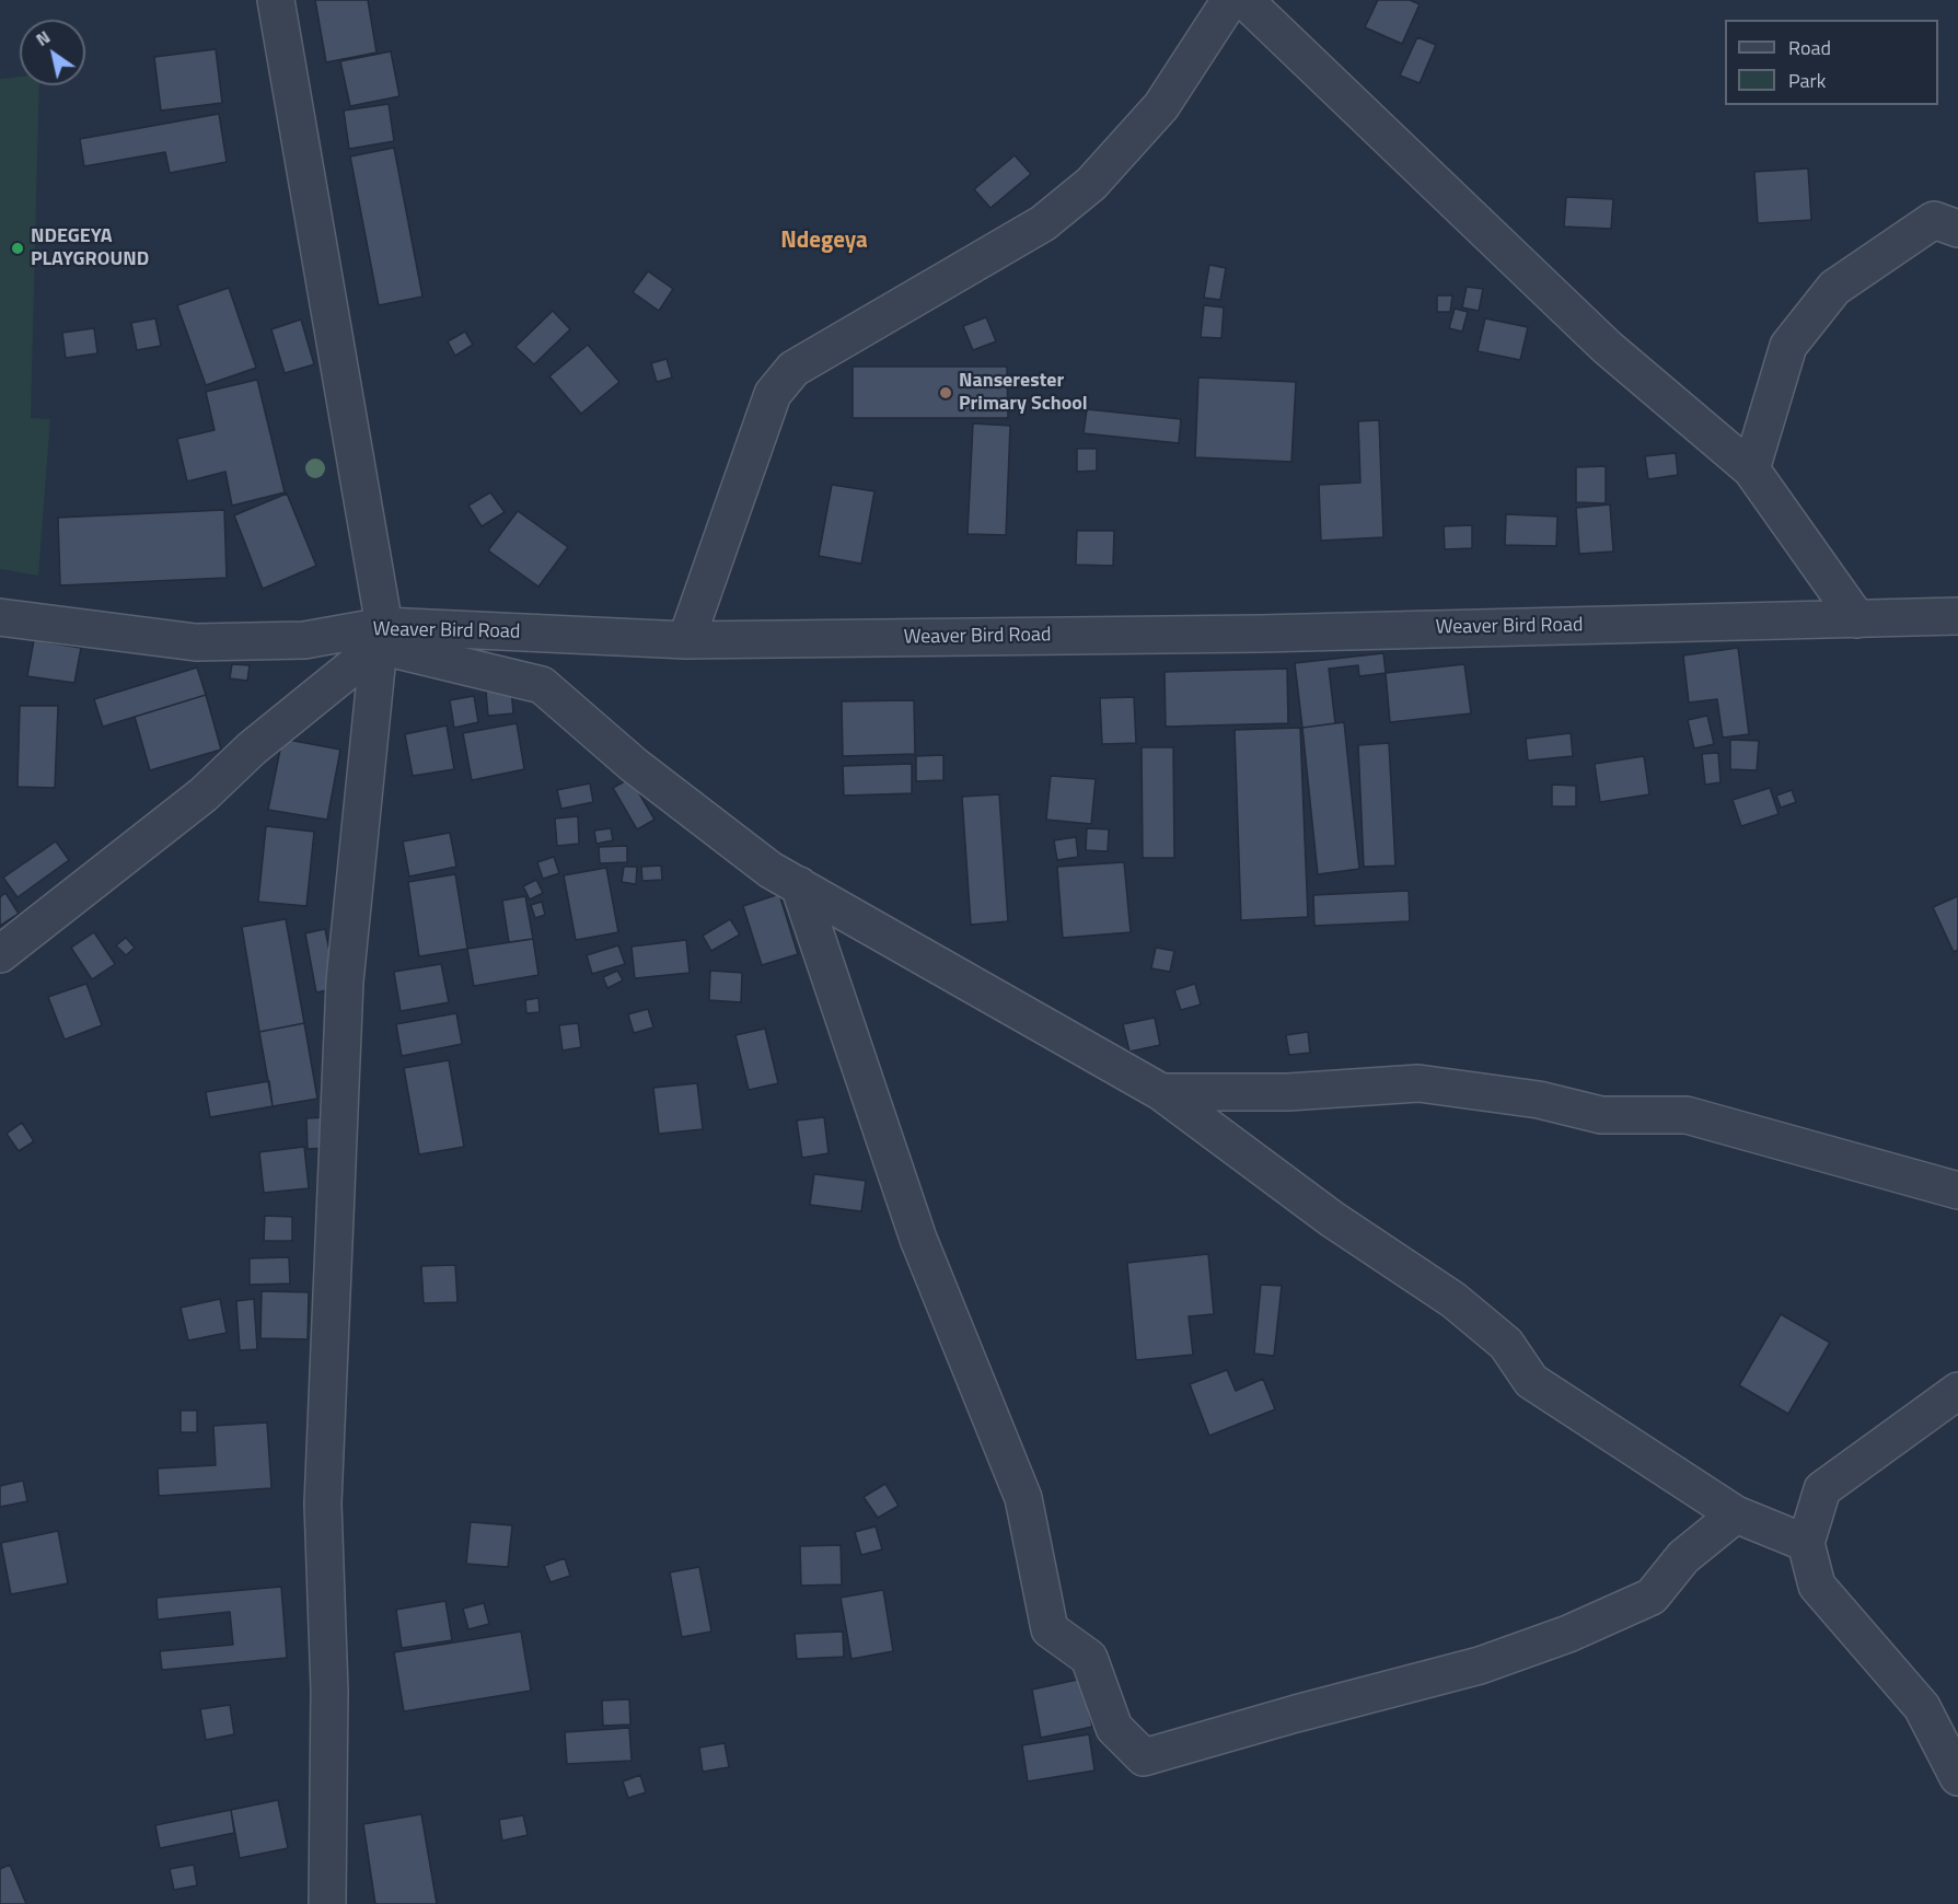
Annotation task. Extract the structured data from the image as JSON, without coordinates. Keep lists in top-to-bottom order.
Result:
{
  "streets": {
    "street": ["Weaver Bird Road"]
  },
  "districts": ["Ndegeya"],
  "places": ["NDEGEYA PLAYGROUND", "Nanserester Primary School"],
  "legend": ["Road", "Park"],
  "north": "top left"
}
